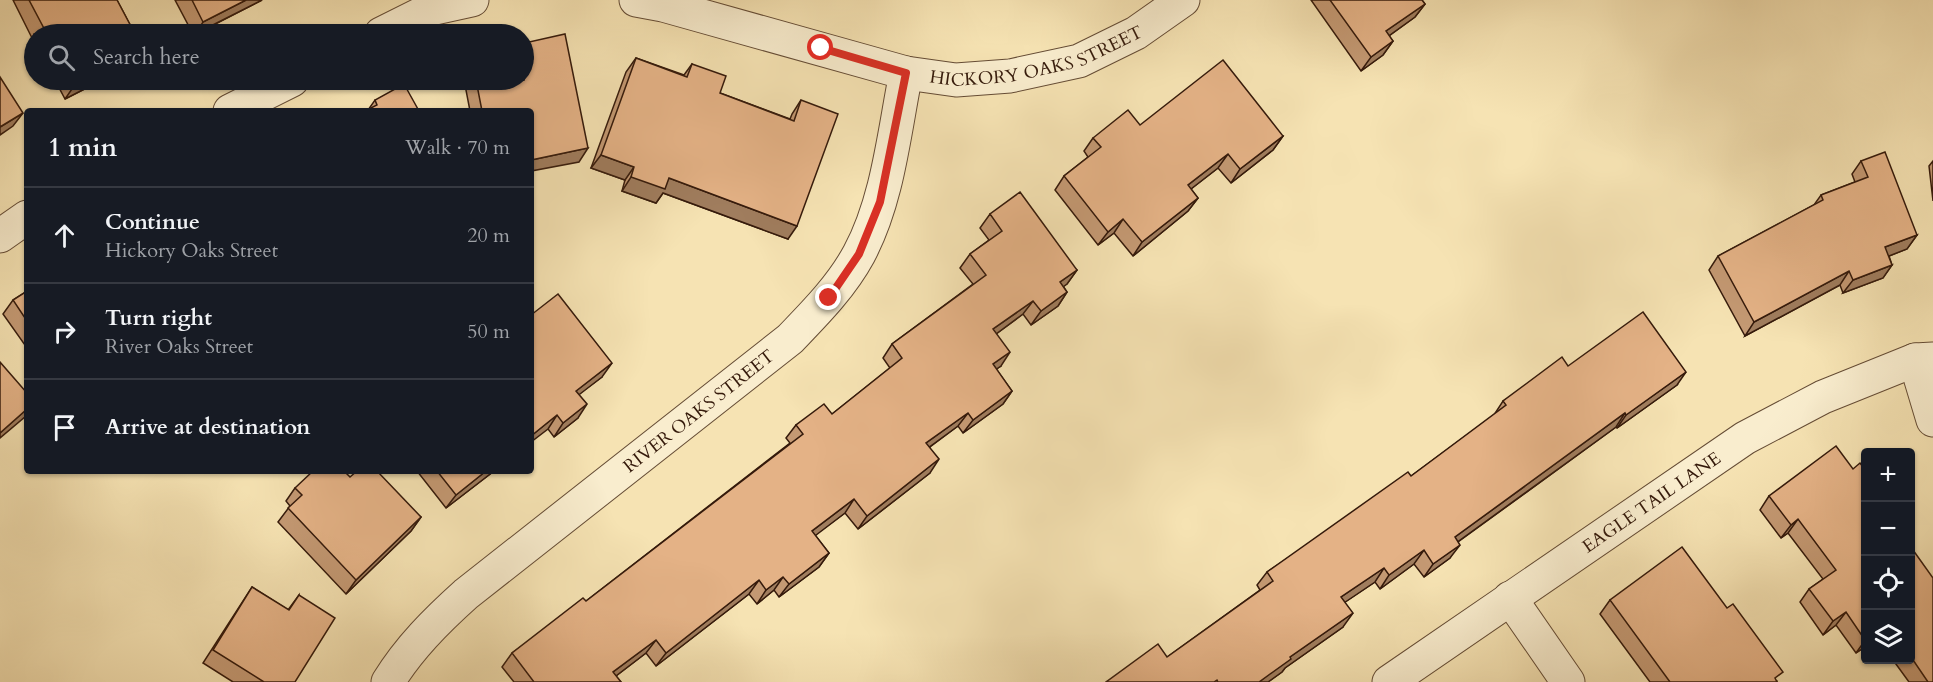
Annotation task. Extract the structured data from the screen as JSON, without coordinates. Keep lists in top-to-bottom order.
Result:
{
  "streets": {
    "street": ["HICKORY OAKS STREET", "RIVER OAKS STREET", "EAGLE TAIL LANE"]
  },
  "crossings": [
    ["HICKORY OAKS STREET", "RIVER OAKS STREET"]
  ],
  "page": {
    "search": "Search here",
    "heading": ["1 min", "Walk · 70 m"],
    "list": [
      ["Continue", "Hickory Oaks Street", "20 m"],
      ["Turn right", "River Oaks Street", "50 m"],
      "Arrive at destination"
    ],
    "map_buttons": ["+", "−"]
  }
}
